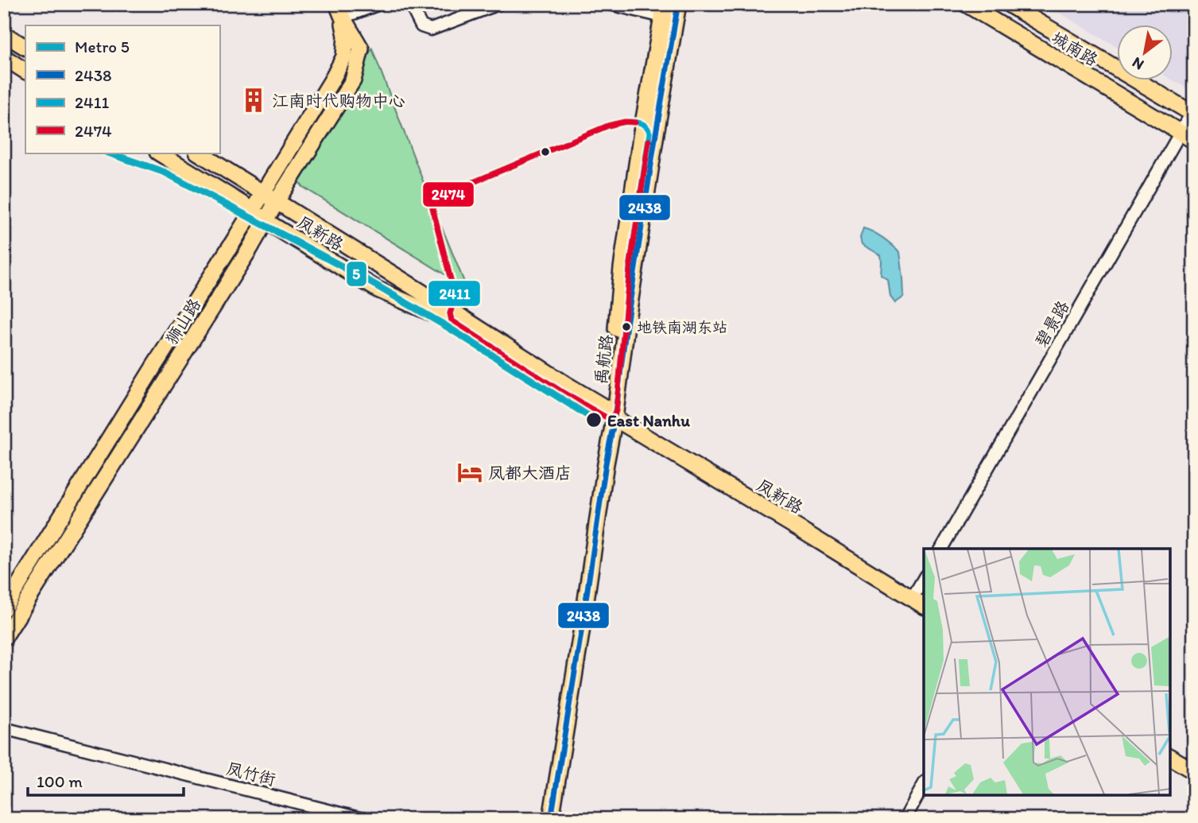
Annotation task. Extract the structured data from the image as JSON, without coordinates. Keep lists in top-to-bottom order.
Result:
{
  "streets": {
    "main road": [
      "城南路",
      "凤新路",
      "狮山路",
      "禹航路"
    ],
    "street": ["碧景路", "凤竹街"]
  },
  "crossings": [
    ["城南路", "碧景路"],
    ["凤新路", "狮山路"],
    ["凤新路", "禹航路"]
  ],
  "places": {
    "building": ["江南时代购物中心"],
    "other": ["地铁南湖东站", "East Nanhu"],
    "hotel": ["凤都大酒店"]
  },
  "lines": [
    "transit line 2438",
    "transit line 2411",
    "transit line 2474",
    "metro line 5"
  ],
  "legend": [
    "Metro 5",
    "2438",
    "2411",
    "2474"
  ],
  "scale_bar": "100 m",
  "north": "bottom left"
}
